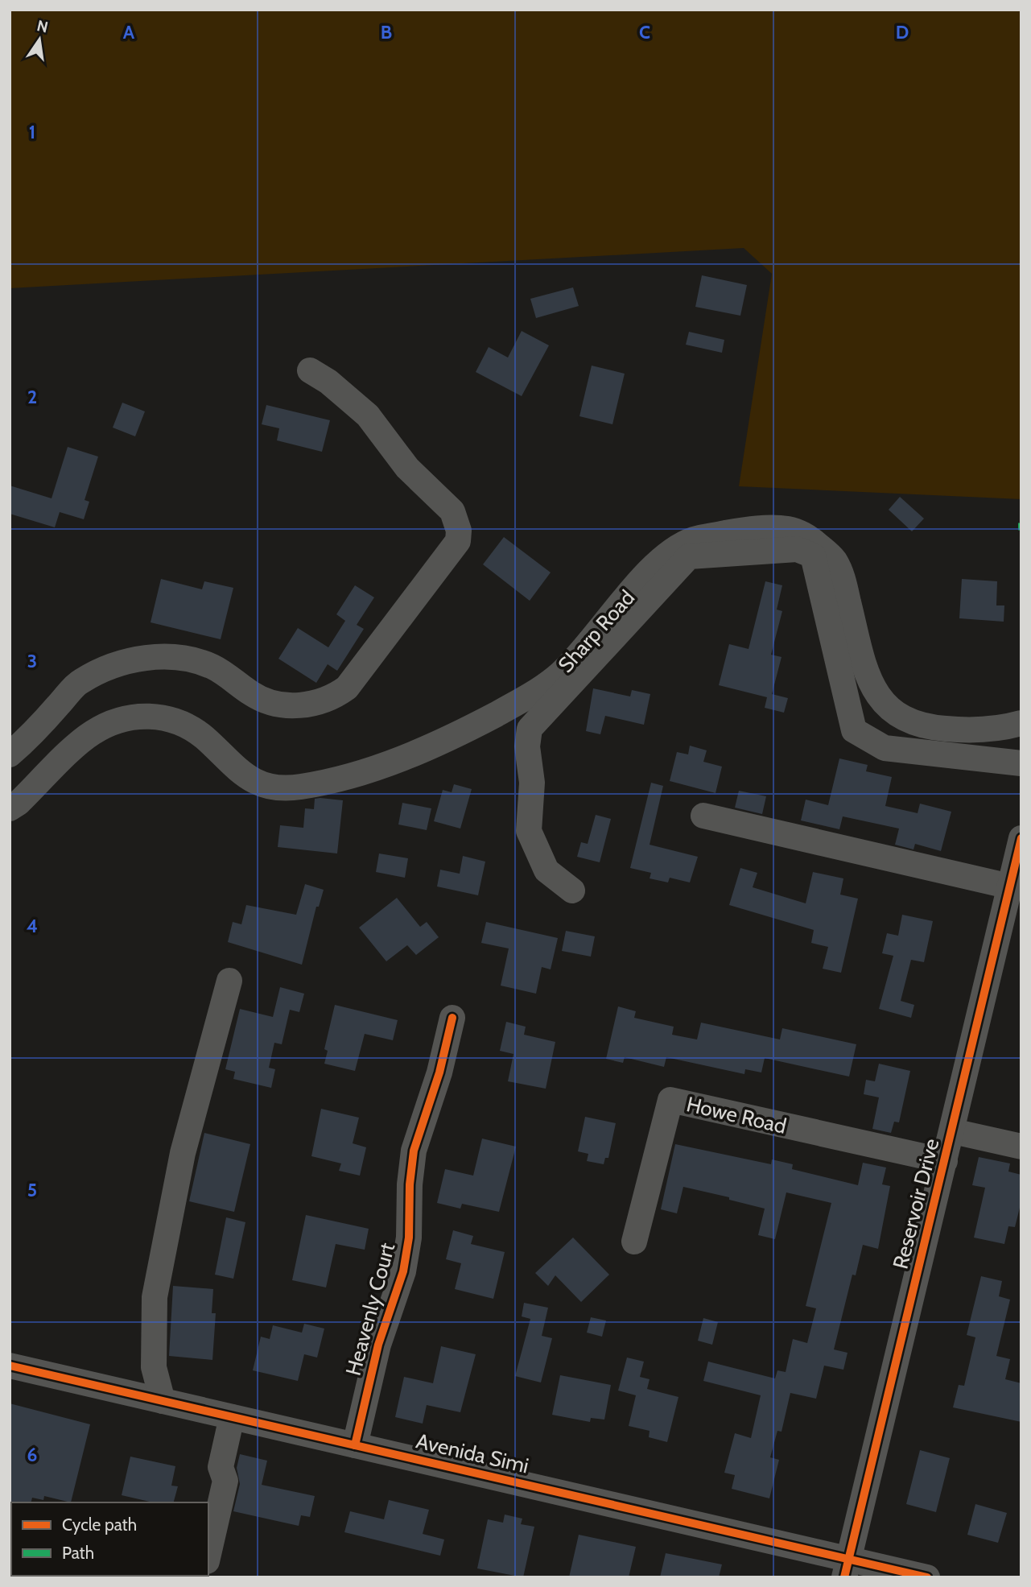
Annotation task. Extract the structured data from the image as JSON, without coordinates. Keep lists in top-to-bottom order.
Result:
{
  "streets": {
    "street": [
      "Sharp Road",
      "Howe Road",
      "Reservoir Drive",
      "Heavenly Court",
      "Avenida Simi"
    ]
  },
  "crossings": [
    ["Howe Road", "Reservoir Drive"],
    ["Reservoir Drive", "Avenida Simi"],
    ["Heavenly Court", "Avenida Simi"]
  ],
  "legend": ["Cycle path", "Path"],
  "north": "top",
  "grid": {
    "columns": [
      "A",
      "B",
      "C",
      "D"
    ],
    "rows": [
      "1",
      "2",
      "3",
      "4",
      "5",
      "6"
    ]
  }
}
